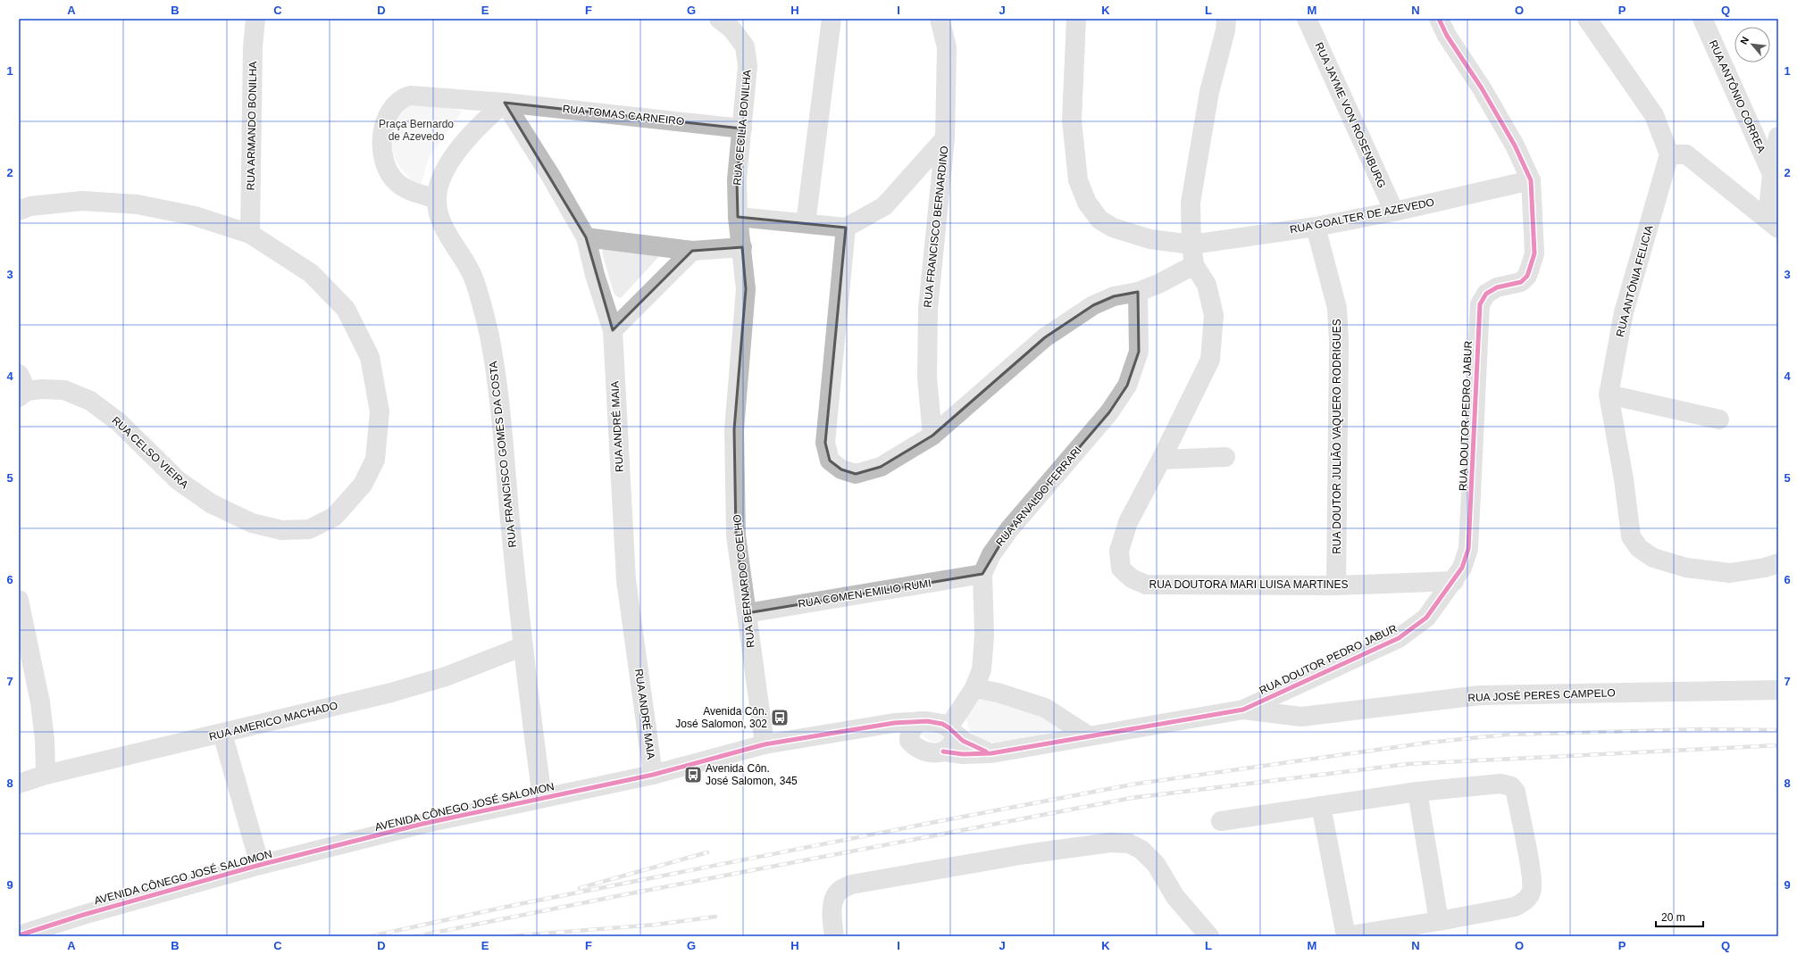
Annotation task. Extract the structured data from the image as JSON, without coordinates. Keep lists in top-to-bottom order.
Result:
{
  "streets": {
    "street": [
      "RUA ANTÔNIO CORREA",
      "RUA TOMAS CARNEIRO",
      "RUA JAYME VON ROSENBURG",
      "RUA ARMANDO BONILHA",
      "RUA CECILIA BONILHA",
      "RUA GOALTER DE AZEVEDO",
      "RUA FRANCISCO BERNARDINO",
      "RUA ANTÔNIA FELICIA",
      "RUA DOUTOR PEDRO JABUR",
      "RUA ANDRÉ MAIA",
      "RUA DOUTOR JULIÃO VAQUERO RODRIGUES",
      "RUA CELSO VIEIRA",
      "RUA FRANCISCO GOMES DA COSTA",
      "RUA ARNALDO FERRARI",
      "RUA BERNARDO COELHO",
      "RUA DOUTORA MARI LUISA MARTINES",
      "RUA COMEN EMILIO RUMI",
      "RUA JOSÉ PERES CAMPELO",
      "RUA AMERICO MACHADO",
      "AVENIDA CÔNEGO JOSÉ SALOMON"
    ]
  },
  "crossings": [
    ["RUA TOMAS CARNEIRO", "RUA CECILIA BONILHA"],
    ["RUA TOMAS CARNEIRO", "RUA ANDRÉ MAIA"],
    ["RUA TOMAS CARNEIRO", "RUA FRANCISCO GOMES DA COSTA"],
    ["RUA JAYME VON ROSENBURG", "RUA GOALTER DE AZEVEDO"],
    ["RUA ARMANDO BONILHA", "RUA CELSO VIEIRA"],
    ["RUA CECILIA BONILHA", "RUA BERNARDO COELHO"],
    ["RUA GOALTER DE AZEVEDO", "RUA DOUTOR PEDRO JABUR"],
    ["RUA GOALTER DE AZEVEDO", "RUA DOUTOR JULIÃO VAQUERO RODRIGUES"],
    ["RUA GOALTER DE AZEVEDO", "RUA DOUTORA MARI LUISA MARTINES"],
    ["RUA DOUTOR PEDRO JABUR", "RUA ARNALDO FERRARI"],
    ["RUA DOUTOR PEDRO JABUR", "RUA DOUTORA MARI LUISA MARTINES"],
    ["RUA DOUTOR PEDRO JABUR", "RUA JOSÉ PERES CAMPELO"],
    ["RUA DOUTOR PEDRO JABUR", "AVENIDA CÔNEGO JOSÉ SALOMON"],
    ["RUA ANDRÉ MAIA", "RUA FRANCISCO GOMES DA COSTA"],
    ["RUA ANDRÉ MAIA", "AVENIDA CÔNEGO JOSÉ SALOMON"],
    ["RUA DOUTOR JULIÃO VAQUERO RODRIGUES", "RUA DOUTORA MARI LUISA MARTINES"],
    ["RUA FRANCISCO GOMES DA COSTA", "RUA AMERICO MACHADO"],
    ["RUA FRANCISCO GOMES DA COSTA", "AVENIDA CÔNEGO JOSÉ SALOMON"],
    ["RUA ARNALDO FERRARI", "RUA COMEN EMILIO RUMI"],
    ["RUA ARNALDO FERRARI", "AVENIDA CÔNEGO JOSÉ SALOMON"],
    ["RUA BERNARDO COELHO", "RUA COMEN EMILIO RUMI"],
    ["RUA BERNARDO COELHO", "AVENIDA CÔNEGO JOSÉ SALOMON"]
  ],
  "parks": ["Praça Bernardo de Azevedo"],
  "places": {
    "bus stop": ["Avenida Côn. José Salomon, 302", "Avenida Côn. José Salomon, 345"]
  },
  "scale_bar": "20 m",
  "north": "top left",
  "grid": {
    "columns": [
      "A",
      "B",
      "C",
      "D",
      "E",
      "F",
      "G",
      "H",
      "I",
      "J",
      "K",
      "L",
      "M",
      "N",
      "O",
      "P",
      "Q"
    ],
    "rows": [
      "1",
      "2",
      "3",
      "4",
      "5",
      "6",
      "7",
      "8",
      "9"
    ]
  }
}
